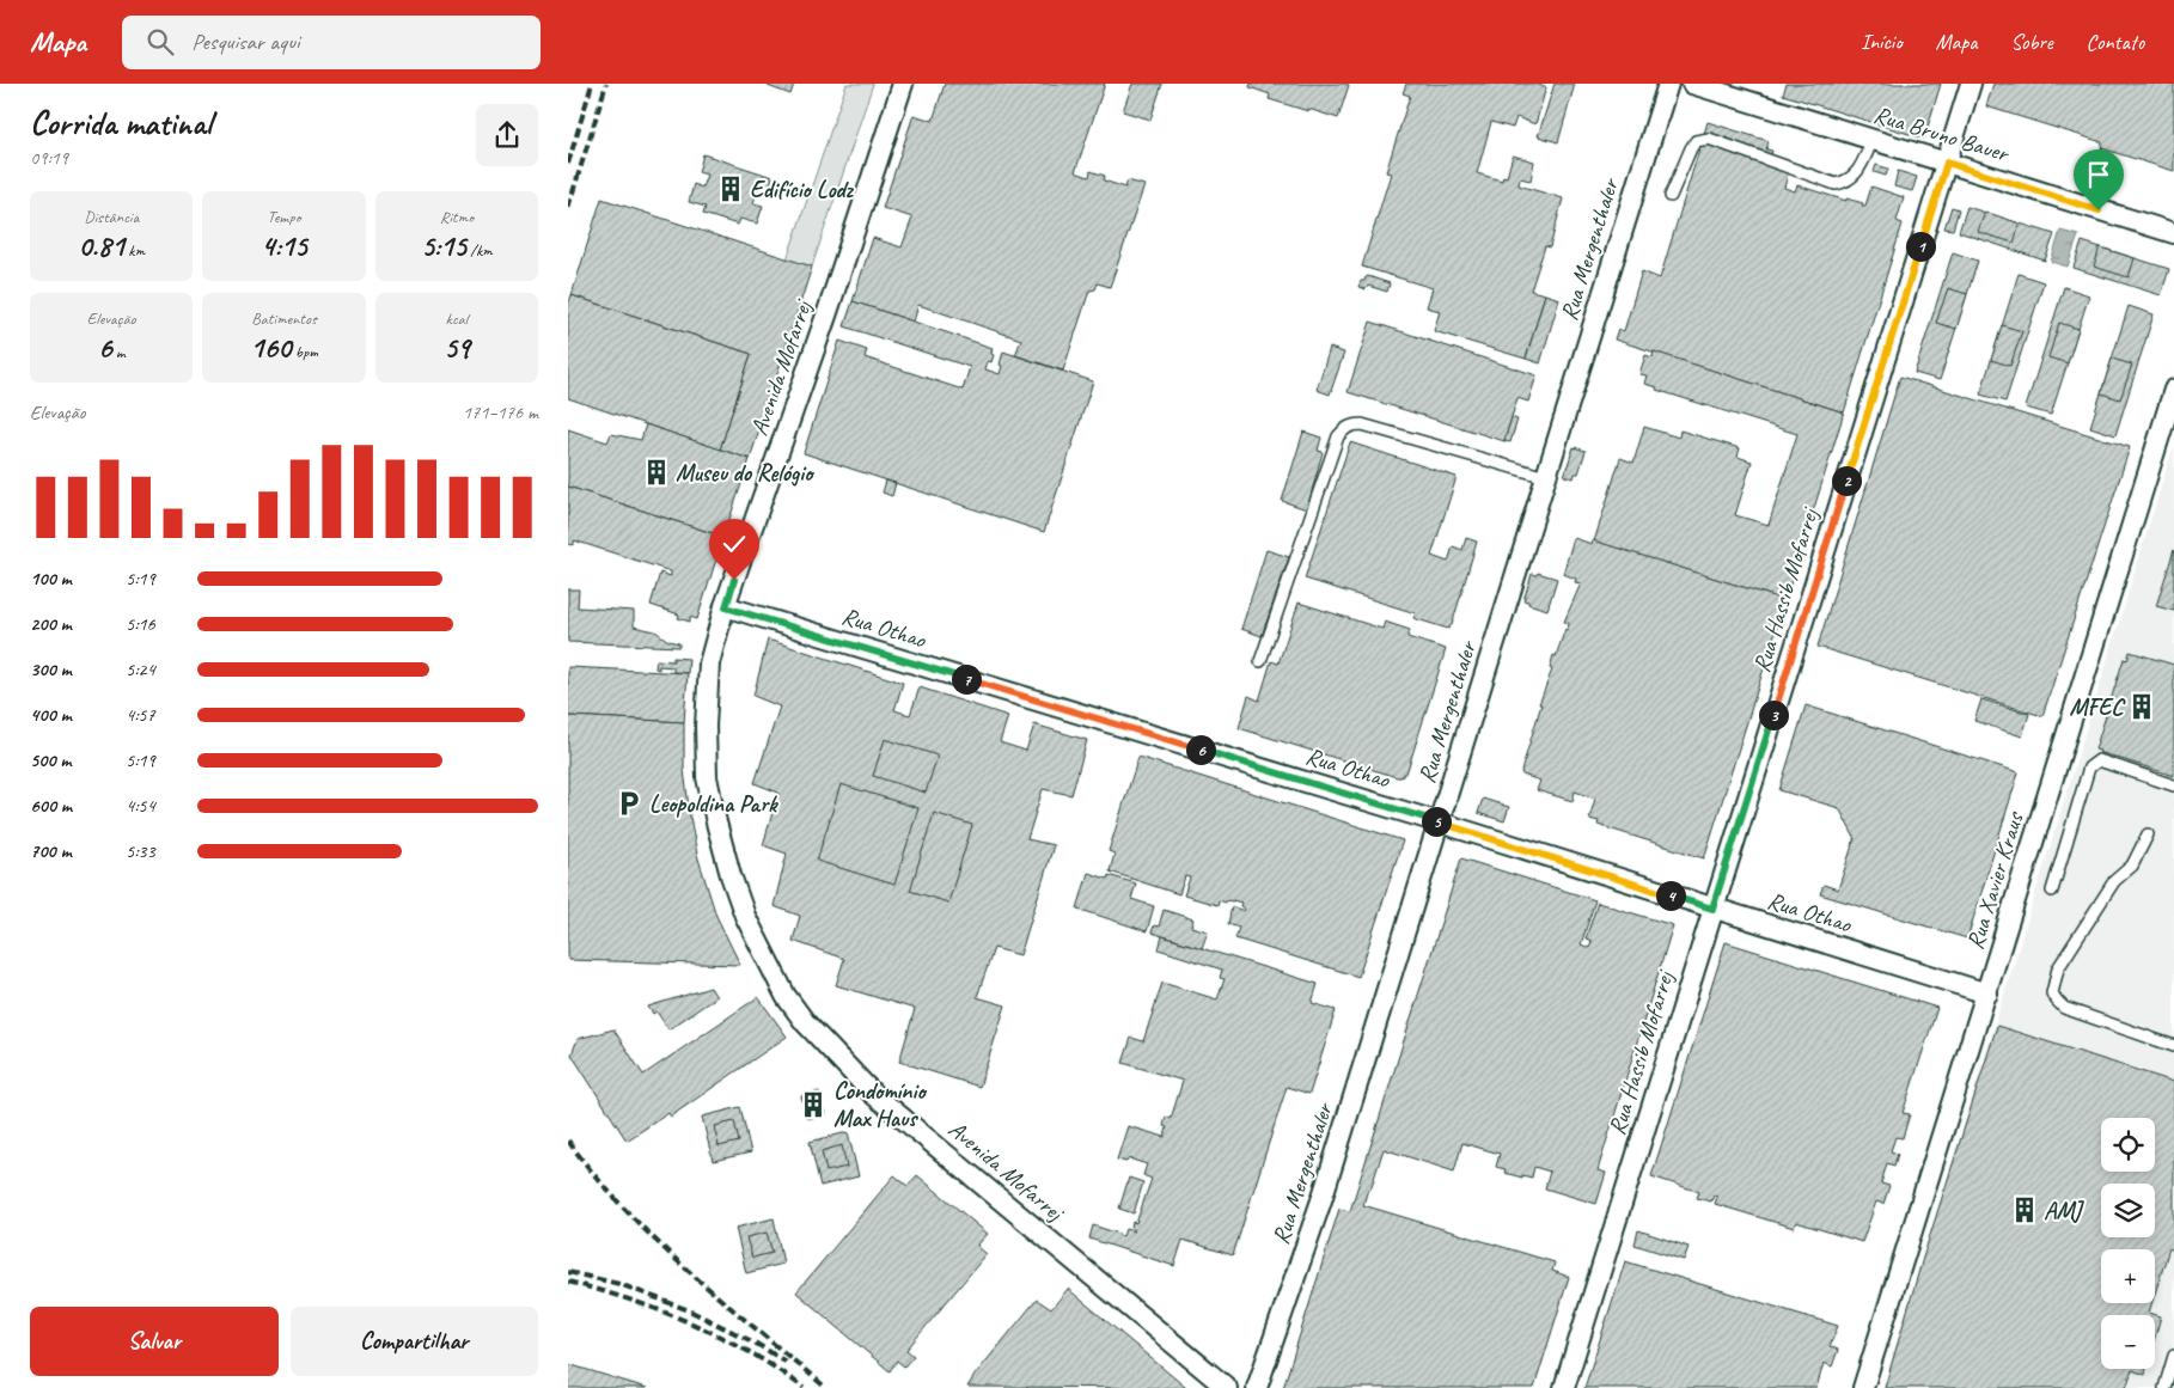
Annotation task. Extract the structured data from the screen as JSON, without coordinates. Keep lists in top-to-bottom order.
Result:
{
  "streets": {
    "street": [
      "Rua Bruno Bauer",
      "Rua Mergenthaler",
      "Avenida Mofarrej",
      "Rua Hassib Mofarrej",
      "Rua Othao",
      "Rua Xavier Kraus"
    ]
  },
  "crossings": [
    ["Rua Bruno Bauer", "Rua Hassib Mofarrej"],
    ["Rua Mergenthaler", "Rua Othao"],
    ["Avenida Mofarrej", "Rua Othao"],
    ["Rua Hassib Mofarrej", "Rua Othao"],
    ["Rua Othao", "Rua Xavier Kraus"]
  ],
  "places": {
    "building": [
      "Edifício Lodz",
      "Museu do Relógio",
      "MFEC",
      "Condomínio Max Haus",
      "AMJ"
    ],
    "parking": ["Leopoldina Park"]
  },
  "page": {
    "header": "Mapa",
    "search": "Pesquisar aqui",
    "nav": [
      "Início",
      "Mapa",
      "Sobre",
      "Contato"
    ],
    "heading": ["Corrida matinal", "09:19"],
    "stats": [
      ["Distância", "0.81 km"],
      ["Tempo", "4:15"],
      ["Ritmo", "5:15 /km"],
      ["Elevação", "6 m"],
      ["Batimentos", "160 bpm"],
      ["kcal", "59"]
    ],
    "pins": [
      "1",
      "2",
      "7",
      "3",
      "6",
      "5",
      "4"
    ],
    "chart": ["Elevação", "171–176 m"],
    "list": [
      {
        "name": "100 m",
        "note": "5:19"
      },
      {
        "name": "200 m",
        "note": "5:16"
      },
      {
        "name": "300 m",
        "note": "5:24"
      },
      {
        "name": "400 m",
        "note": "4:57"
      },
      {
        "name": "500 m",
        "note": "5:19"
      },
      {
        "name": "600 m",
        "note": "4:54"
      },
      {
        "name": "700 m",
        "note": "5:33"
      }
    ],
    "map_buttons": ["+", "−"],
    "buttons": ["Salvar", "Compartilhar"]
  }
}
